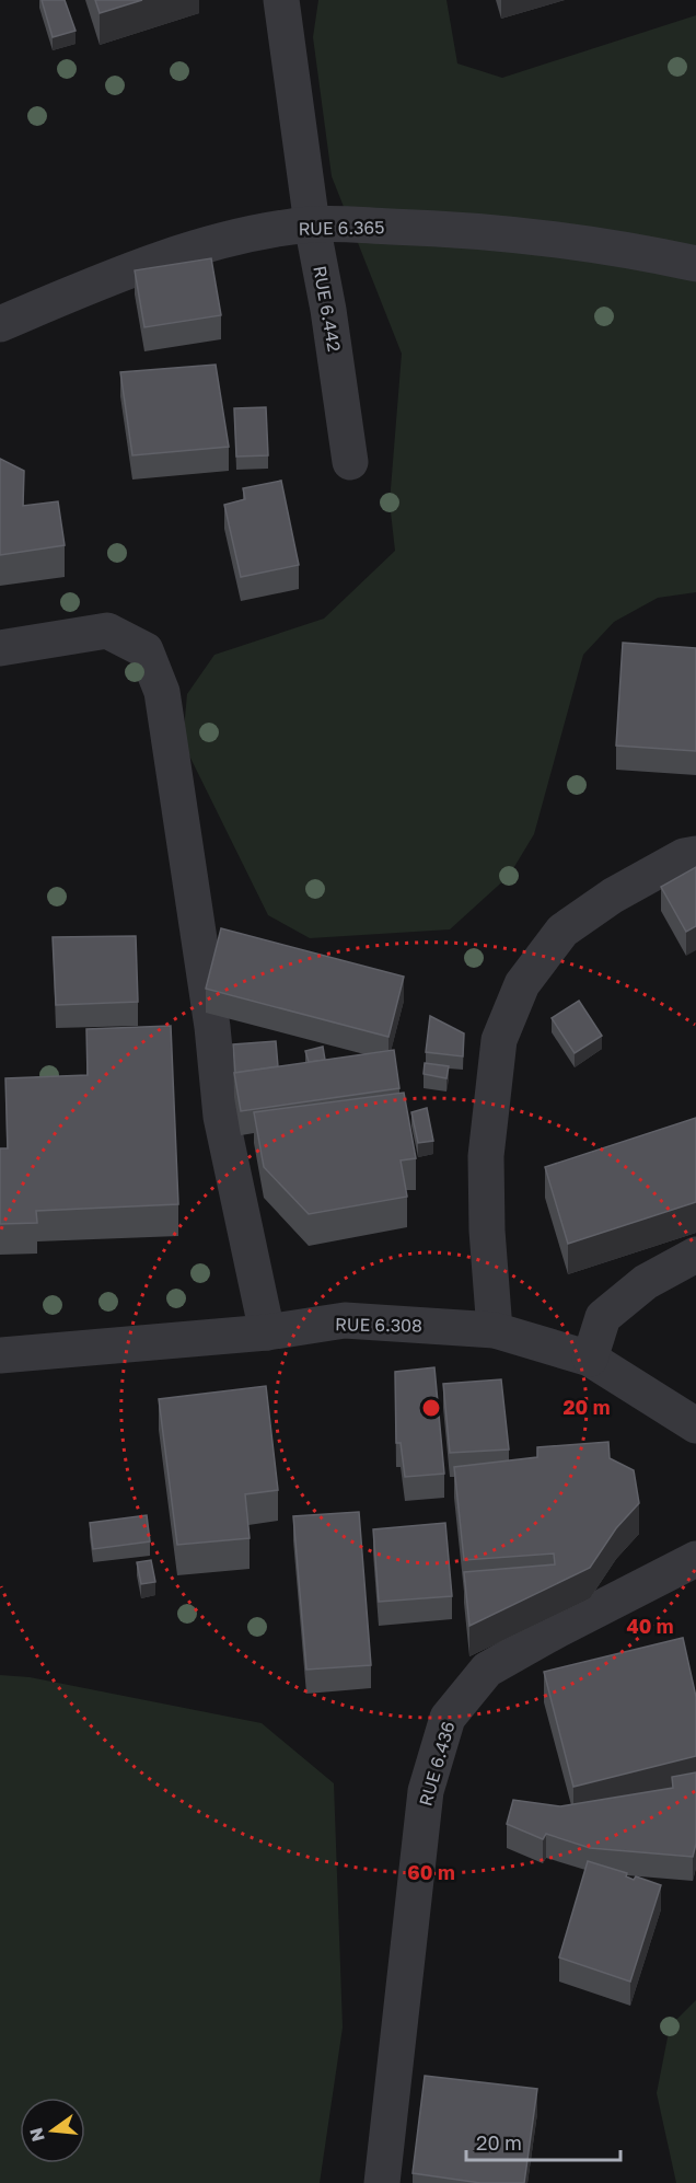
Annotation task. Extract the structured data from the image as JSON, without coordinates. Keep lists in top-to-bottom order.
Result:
{
  "streets": {
    "street": [
      "RUE 6.365",
      "RUE 6.442",
      "RUE 6.308",
      "RUE 6.436"
    ]
  },
  "crossings": [
    ["RUE 6.365", "RUE 6.442"]
  ],
  "scale_bar": "20 m",
  "north": "left",
  "rings": ["20 m", "40 m", "60 m"]
}
